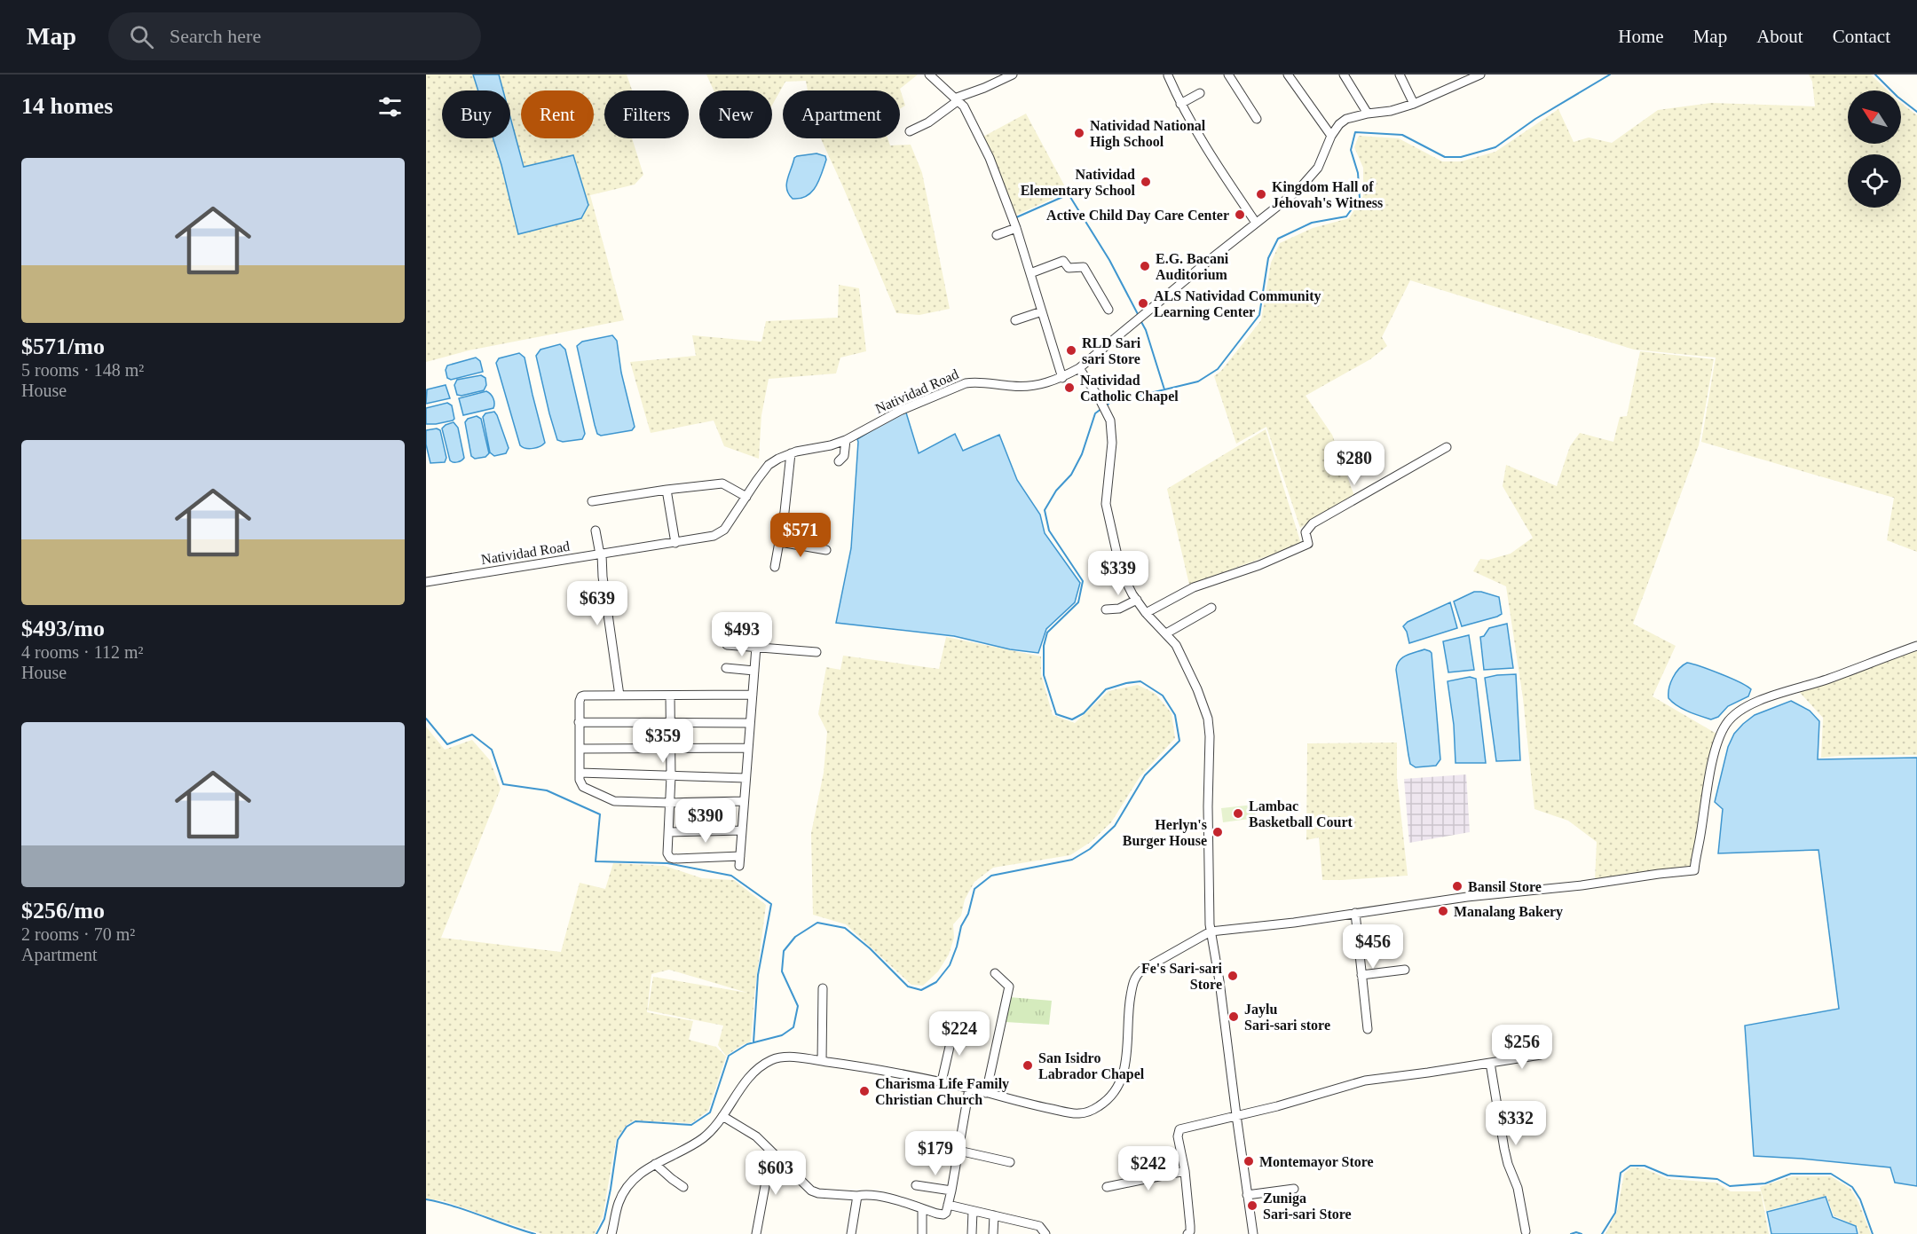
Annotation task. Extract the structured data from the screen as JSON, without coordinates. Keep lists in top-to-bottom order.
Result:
{
  "streets": {
    "street": ["Natividad Road"]
  },
  "places": [
    "Natividad National High School",
    "Natividad Elementary School",
    "Kingdom Hall of Jehovah's Witness",
    "Active Child Day Care Center",
    "E.G. Bacani Auditorium",
    "ALS Natividad Community Learning Center",
    "RLD Sari sari Store",
    "Natividad Catholic Chapel",
    "Lambac Basketball Court",
    "Herlyn's Burger House",
    "Bansil Store",
    "Manalang Bakery",
    "Fe's Sari-sari Store",
    "Jaylu Sari-sari store",
    "San Isidro Labrador Chapel",
    "Charisma Life Family Christian Church",
    "Montemayor Store",
    "Zuniga Sari-sari Store"
  ],
  "north": "top left",
  "page": {
    "header": "Map",
    "search": "Search here",
    "nav": [
      "Home",
      "Map",
      "About",
      "Contact"
    ],
    "heading": "14 homes",
    "chip": [
      "Buy",
      "Rent",
      "Filters",
      "New",
      "Apartment"
    ],
    "list": [
      {
        "name": "$571/mo",
        "note": "5 rooms · 148 m² · House"
      },
      {
        "name": "$493/mo",
        "note": "4 rooms · 112 m² · House"
      },
      {
        "name": "$256/mo",
        "note": "2 rooms · 70 m² · Apartment"
      }
    ],
    "price": [
      "$280",
      "$571",
      "$339",
      "$639",
      "$493",
      "$359",
      "$390",
      "$456",
      "$224",
      "$256",
      "$332",
      "$179",
      "$242",
      "$603"
    ]
  }
}
